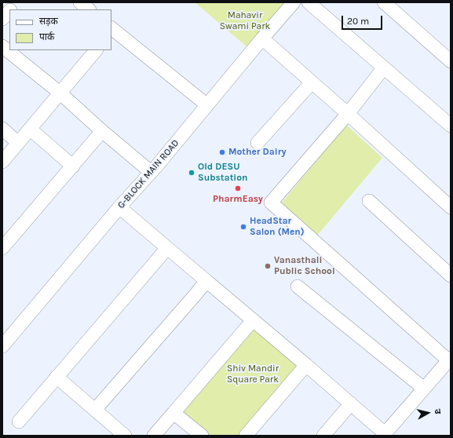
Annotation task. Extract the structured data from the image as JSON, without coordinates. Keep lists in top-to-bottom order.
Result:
{
  "streets": {
    "street": ["G-BLOCK MAIN ROAD"]
  },
  "parks": ["Mahavir Swami Park", "Shiv Mandir Square Park"],
  "places": [
    "Mother Dairy",
    "Old DESU Substation",
    "PharmEasy",
    "HeadStar Salon (Men)",
    "Vanasthali Public School"
  ],
  "legend": ["सड़क", "पार्क"],
  "scale_bar": "20 m",
  "north": "right"
}
